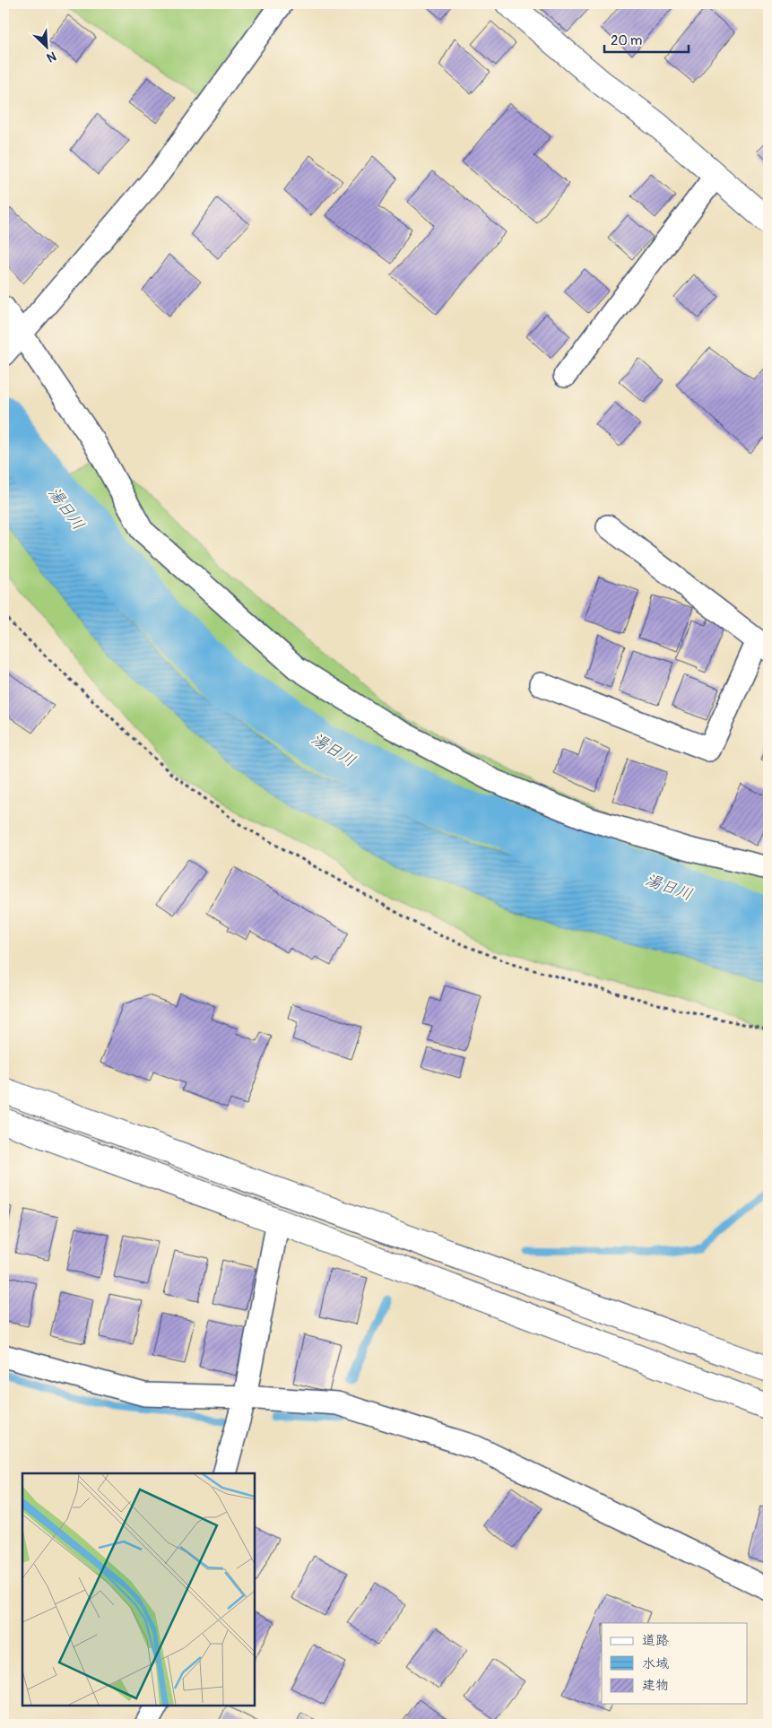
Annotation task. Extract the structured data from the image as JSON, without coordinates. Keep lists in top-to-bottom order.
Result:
{
  "water": ["湯日川"],
  "legend": ["道路", "水域", "建物"],
  "scale_bar": "20 m",
  "north": "bottom right"
}
